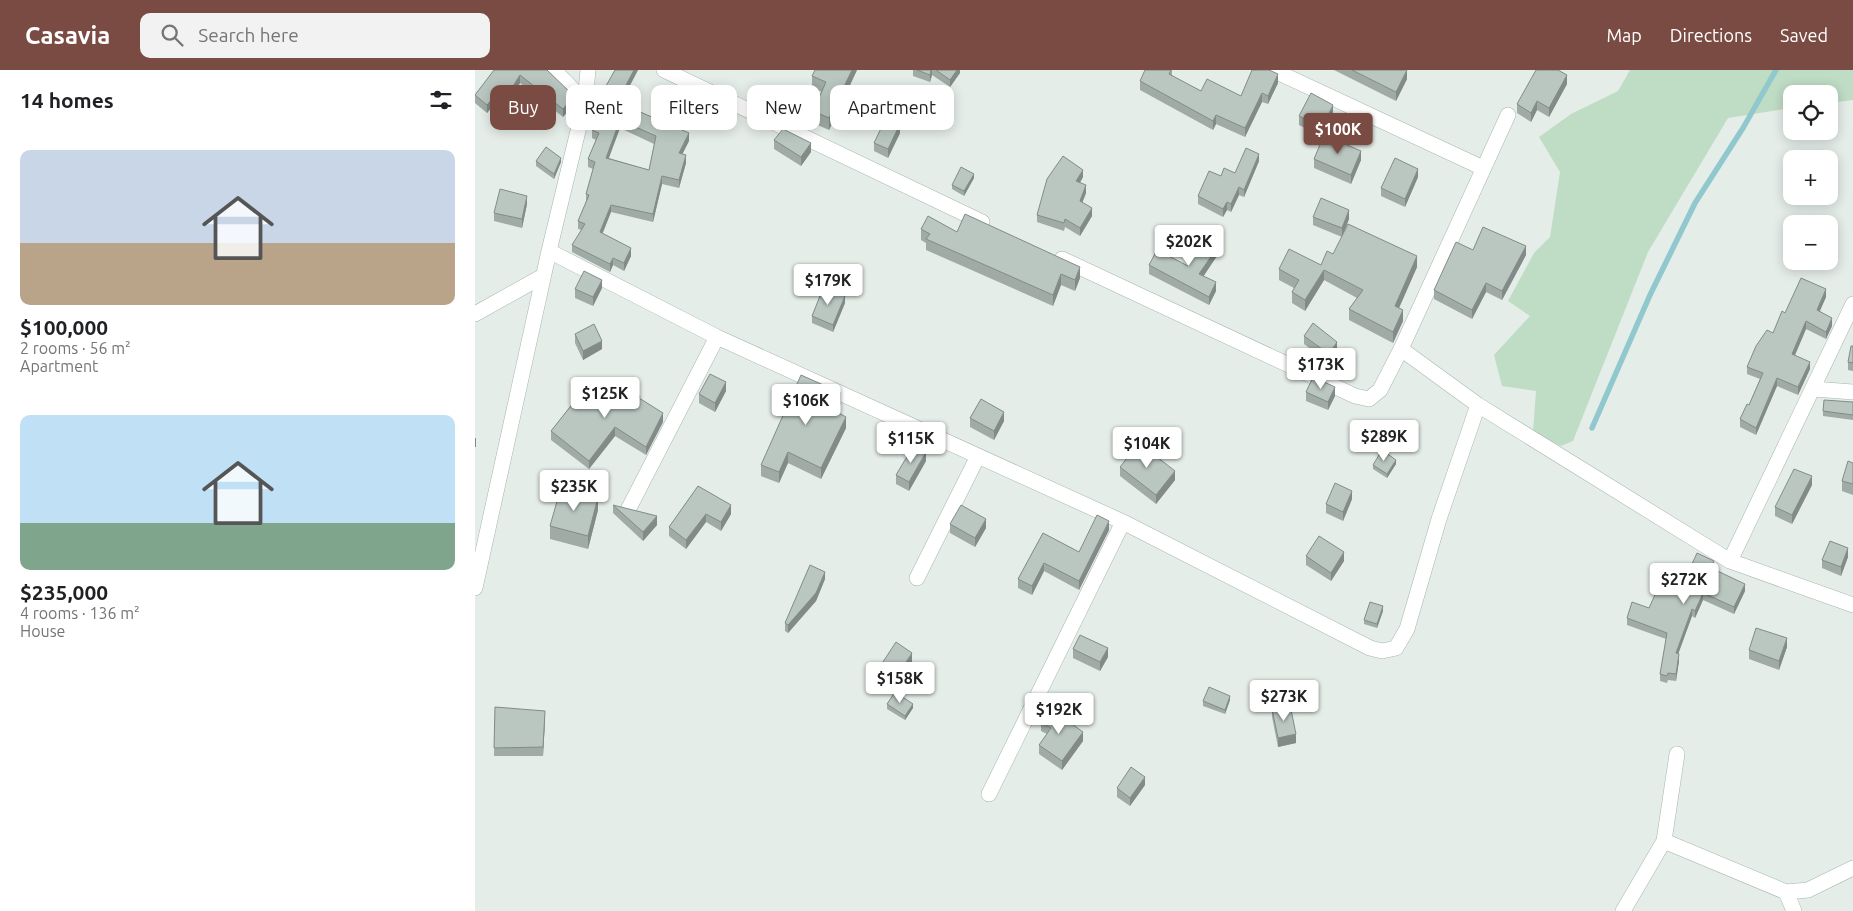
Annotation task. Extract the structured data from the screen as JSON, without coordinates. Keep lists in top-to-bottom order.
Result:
{
  "page": {
    "header": "Casavia",
    "search": "Search here",
    "nav": ["Map", "Directions", "Saved"],
    "heading": "14 homes",
    "map_buttons": ["+", "−"],
    "chip": [
      "Buy",
      "Rent",
      "Filters",
      "New",
      "Apartment"
    ],
    "price": [
      "$100K",
      "$202K",
      "$179K",
      "$173K",
      "$125K",
      "$106K",
      "$289K",
      "$115K",
      "$104K",
      "$235K",
      "$272K",
      "$158K",
      "$273K",
      "$192K"
    ],
    "list": [
      {
        "name": "$100,000",
        "note": "2 rooms · 56 m² · Apartment"
      },
      {
        "name": "$235,000",
        "note": "4 rooms · 136 m² · House"
      }
    ]
  }
}
